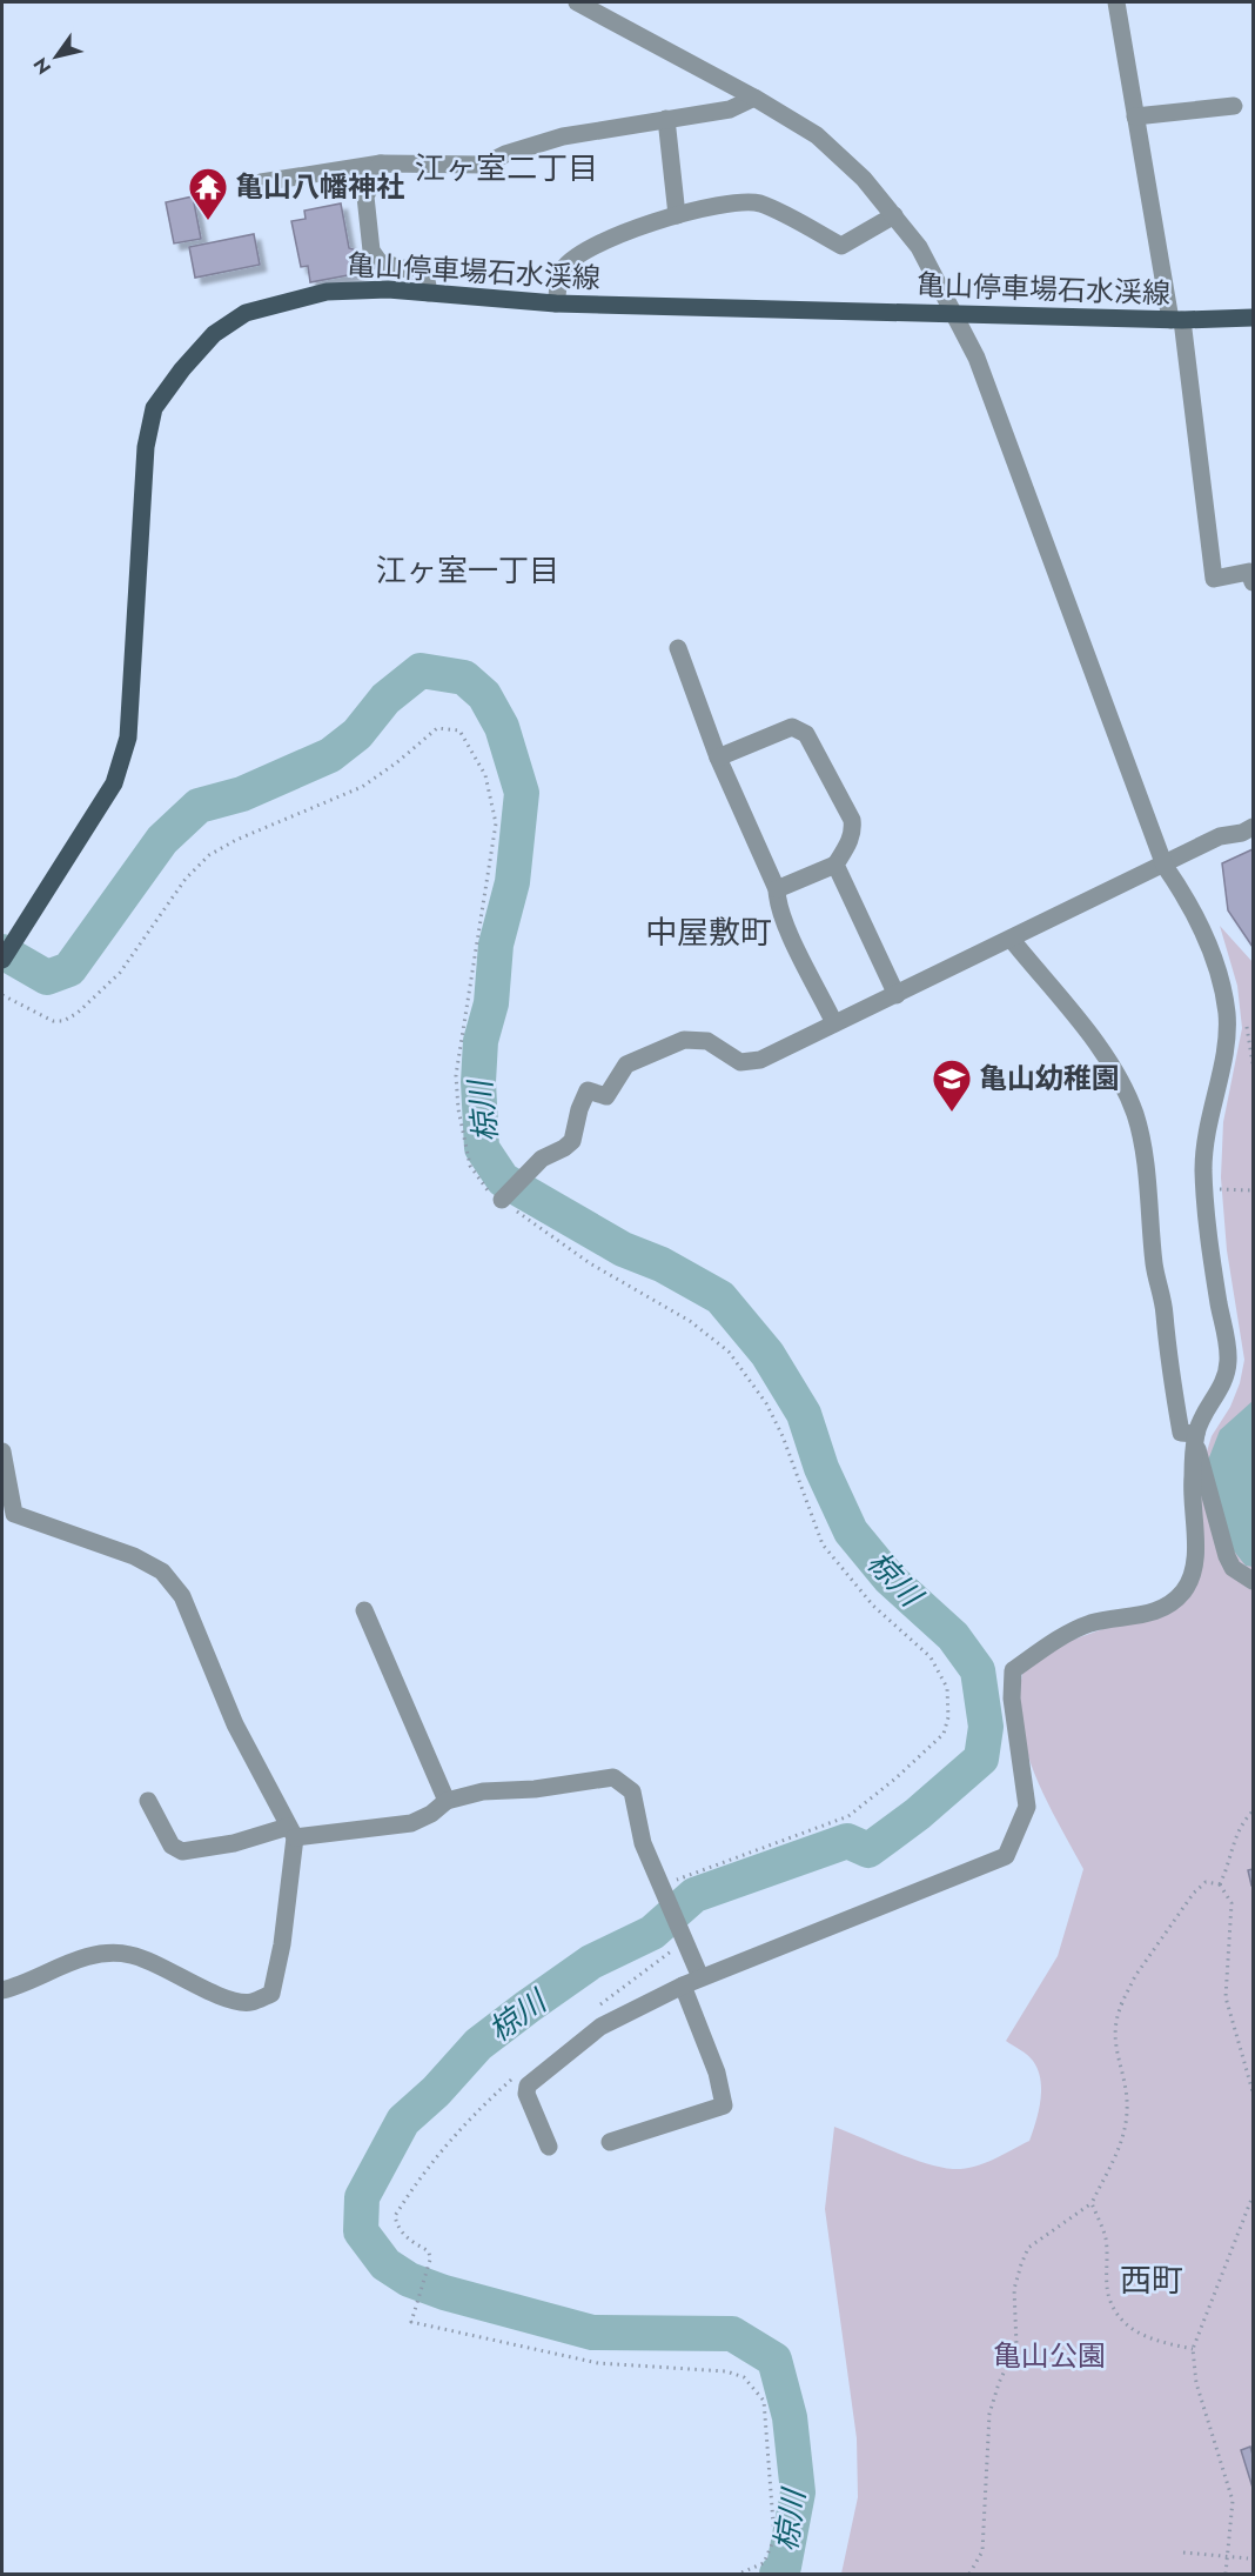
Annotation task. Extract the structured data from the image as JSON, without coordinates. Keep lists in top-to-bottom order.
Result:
{
  "streets": {
    "main road": ["亀山停車場石水渓線"]
  },
  "districts": [
    "江ヶ室二丁目",
    "江ヶ室一丁目",
    "中屋敷町",
    "西町"
  ],
  "water": ["椋川"],
  "parks": ["亀山公園"],
  "places": {
    "temple": ["亀山八幡神社"],
    "school or university": ["亀山幼稚園"]
  },
  "north": "bottom left"
}
